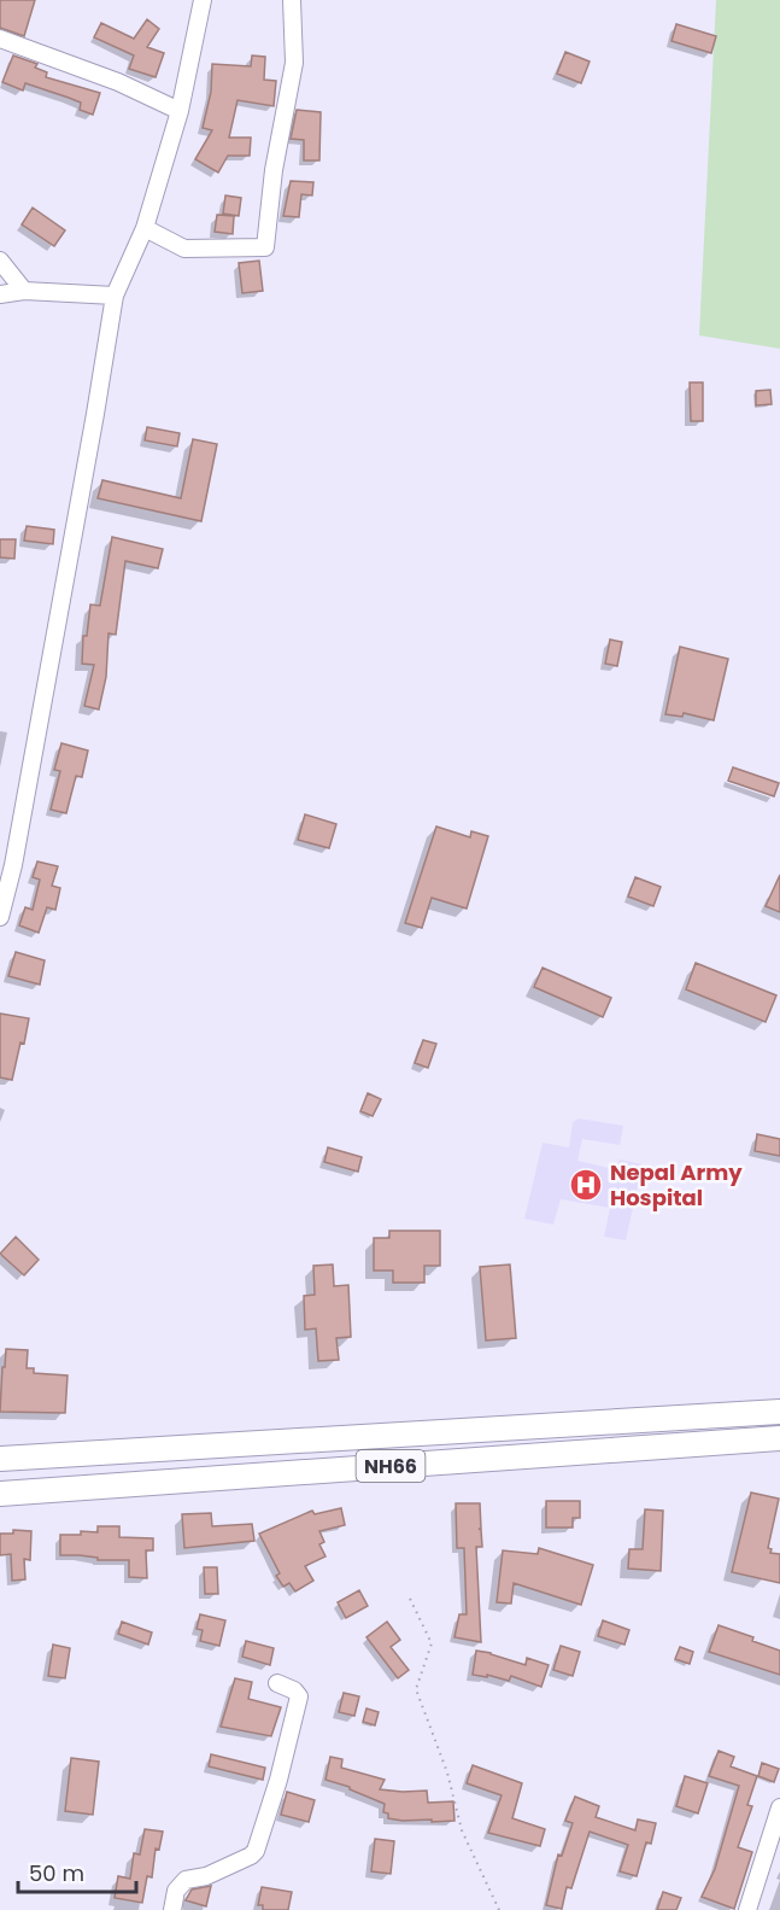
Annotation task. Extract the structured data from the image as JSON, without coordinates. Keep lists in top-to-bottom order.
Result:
{
  "streets": {
    "highway": ["NH66"]
  },
  "places": {
    "hospital": ["Nepal Army Hospital"]
  },
  "scale_bar": "50 m"
}
